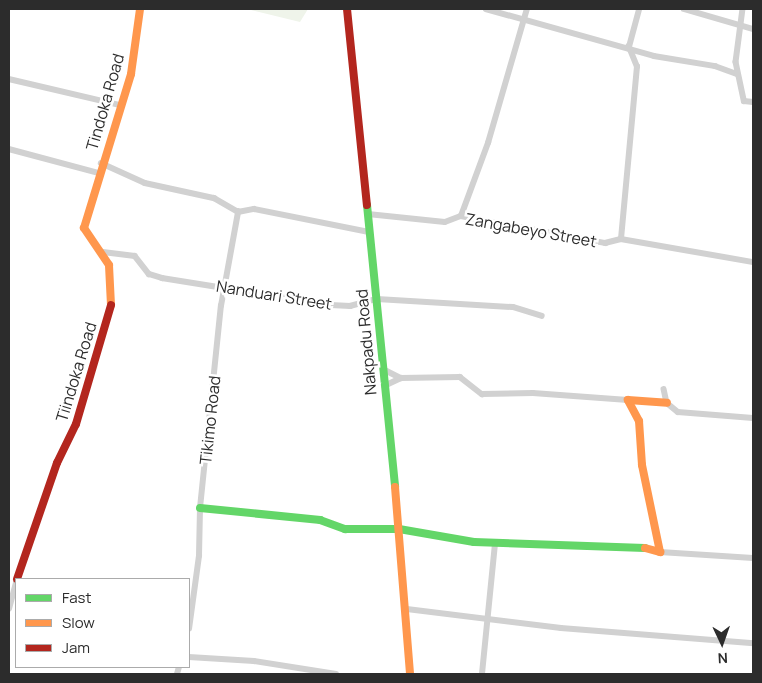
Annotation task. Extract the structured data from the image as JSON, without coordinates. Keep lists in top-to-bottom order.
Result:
{
  "streets": {
    "street": [
      "Tindoka Road",
      "Zangabeyo Street",
      "Nanduari Street",
      "Nakpadu Road",
      "Tiindoka Road",
      "Tikimo Road"
    ]
  },
  "crossings": [
    ["Tindoka Road", "Tiindoka Road"],
    ["Zangabeyo Street", "Nakpadu Road"],
    ["Nanduari Street", "Nakpadu Road"],
    ["Nanduari Street", "Tiindoka Road"],
    ["Nanduari Street", "Tikimo Road"]
  ],
  "legend": ["Fast", "Slow", "Jam"],
  "north": "bottom"
}
